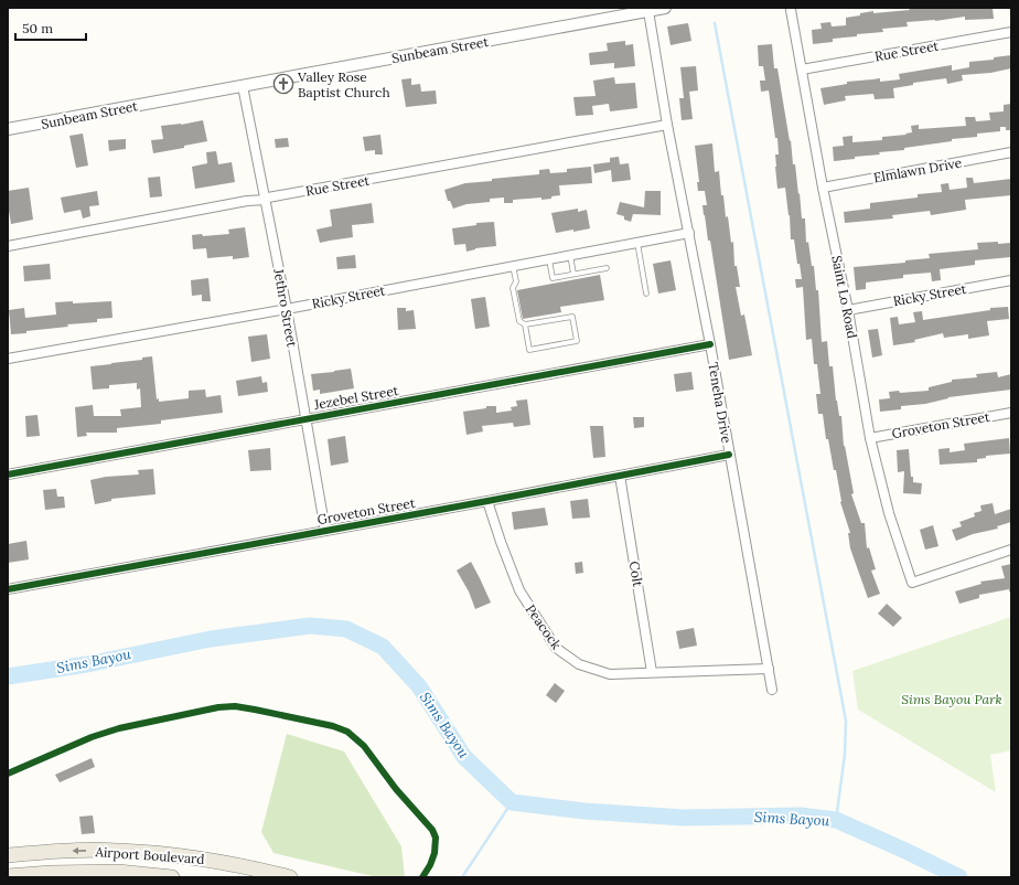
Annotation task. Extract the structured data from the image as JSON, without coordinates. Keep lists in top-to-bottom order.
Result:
{
  "streets": {
    "main road": ["Airport Boulevard"],
    "street": [
      "Sunbeam Street",
      "Rue Street",
      "Elmlawn Drive",
      "Ricky Street",
      "Saint Lo Road",
      "Jethro Street",
      "Jezebel Street",
      "Teneha Drive",
      "Groveton Street",
      "Colt",
      "Peacock"
    ]
  },
  "crossings": [
    ["Sunbeam Street", "Jethro Street"],
    ["Sunbeam Street", "Teneha Drive"],
    ["Rue Street", "Saint Lo Road"],
    ["Rue Street", "Jethro Street"],
    ["Rue Street", "Teneha Drive"],
    ["Elmlawn Drive", "Saint Lo Road"],
    ["Ricky Street", "Saint Lo Road"],
    ["Ricky Street", "Jethro Street"],
    ["Ricky Street", "Teneha Drive"],
    ["Saint Lo Road", "Groveton Street"],
    ["Jethro Street", "Jezebel Street"],
    ["Jethro Street", "Groveton Street"],
    ["Jezebel Street", "Teneha Drive"],
    ["Teneha Drive", "Groveton Street"],
    ["Teneha Drive", "Peacock"],
    ["Groveton Street", "Colt"],
    ["Groveton Street", "Peacock"],
    ["Colt", "Peacock"]
  ],
  "water": ["Sims Bayou"],
  "parks": ["Sims Bayou Park"],
  "places": {
    "church": ["Valley Rose Baptist Church"]
  },
  "scale_bar": "50 m"
}
